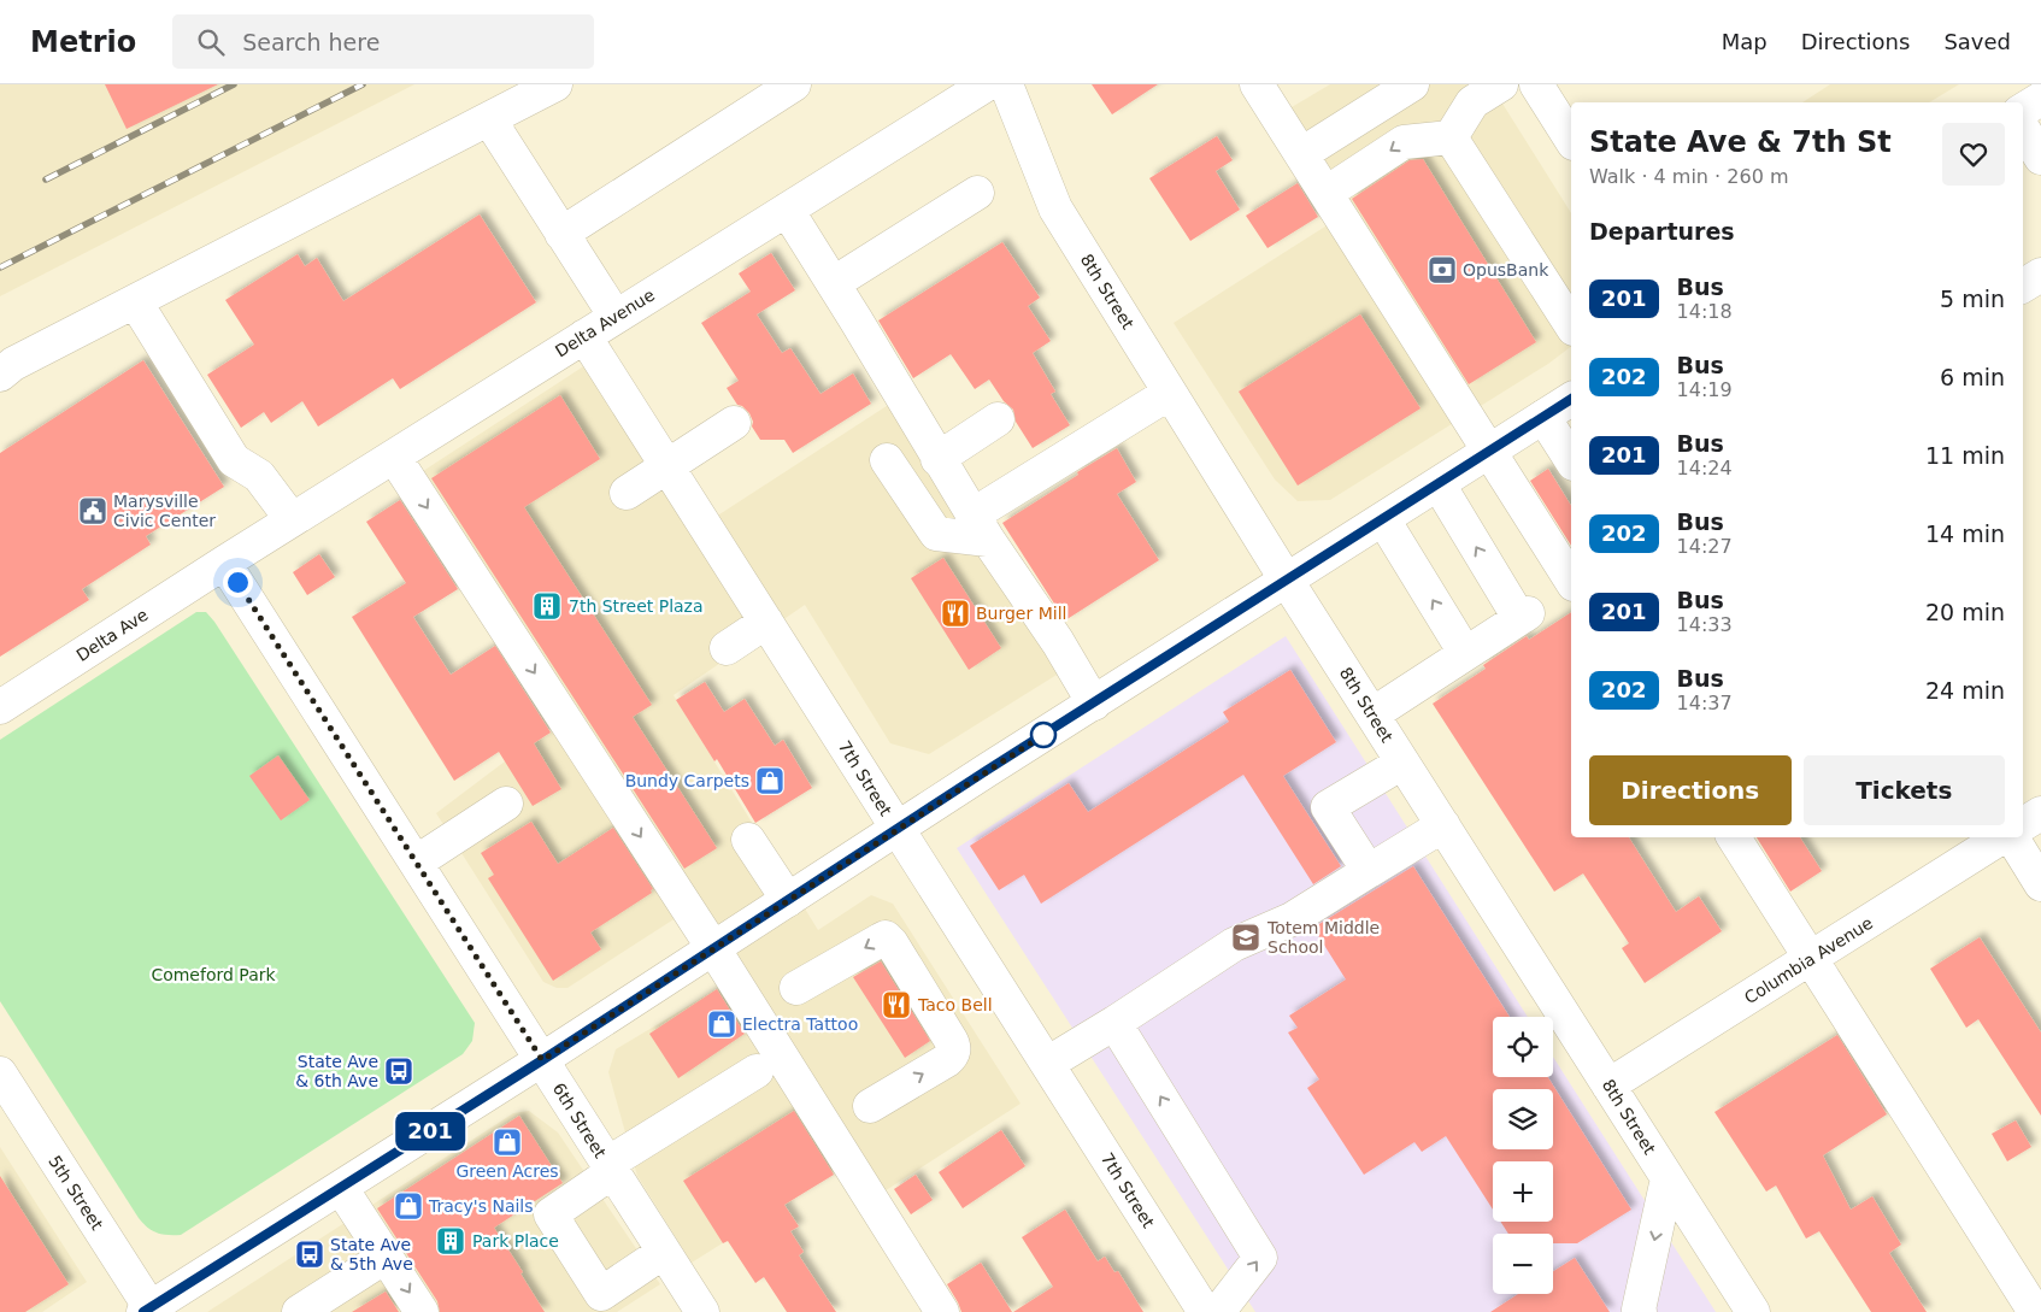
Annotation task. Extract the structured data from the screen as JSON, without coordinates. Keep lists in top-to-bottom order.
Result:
{
  "streets": {
    "street": [
      "8th Street",
      "Delta Avenue",
      "Delta Ave",
      "7th Street",
      "Columbia Avenue",
      "6th Street",
      "5th Street"
    ]
  },
  "crossings": [
    ["8th Street", "Columbia Avenue"],
    ["Delta Avenue", "Delta Ave"],
    ["Delta Avenue", "7th Street"],
    ["Delta Avenue", "6th Street"],
    ["Delta Ave", "6th Street"]
  ],
  "parks": ["Comeford Park"],
  "places": {
    "bank": ["OpusBank"],
    "public building": ["Marysville Civic Center"],
    "building": ["7th Street Plaza", "Park Place"],
    "restaurant": ["Burger Mill", "Taco Bell"],
    "shop": [
      "Bundy Carpets",
      "Electra Tattoo",
      "Green Acres",
      "Tracy's Nails"
    ],
    "school or university": ["Totem Middle School"],
    "bus stop": ["State Ave & 6th Ave", "State Ave & 5th Ave"]
  },
  "lines": ["bus line 201"],
  "page": {
    "header": "Metrio",
    "search": "Search here",
    "nav": ["Map", "Directions", "Saved"],
    "on_map": "201",
    "heading": [
      ["State Ave & 7th St", "Walk · 4 min · 260 m"],
      "Departures"
    ],
    "list": [
      {
        "mark": "201",
        "name": "Bus",
        "note": "14:18",
        "value": "5 min"
      },
      {
        "mark": "202",
        "name": "Bus",
        "note": "14:19",
        "value": "6 min"
      },
      {
        "mark": "201",
        "name": "Bus",
        "note": "14:24",
        "value": "11 min"
      },
      {
        "mark": "202",
        "name": "Bus",
        "note": "14:27",
        "value": "14 min"
      },
      {
        "mark": "201",
        "name": "Bus",
        "note": "14:33",
        "value": "20 min"
      },
      {
        "mark": "202",
        "name": "Bus",
        "note": "14:37",
        "value": "24 min"
      }
    ],
    "buttons": ["Directions", "Tickets"],
    "map_buttons": ["+", "−"]
  }
}
